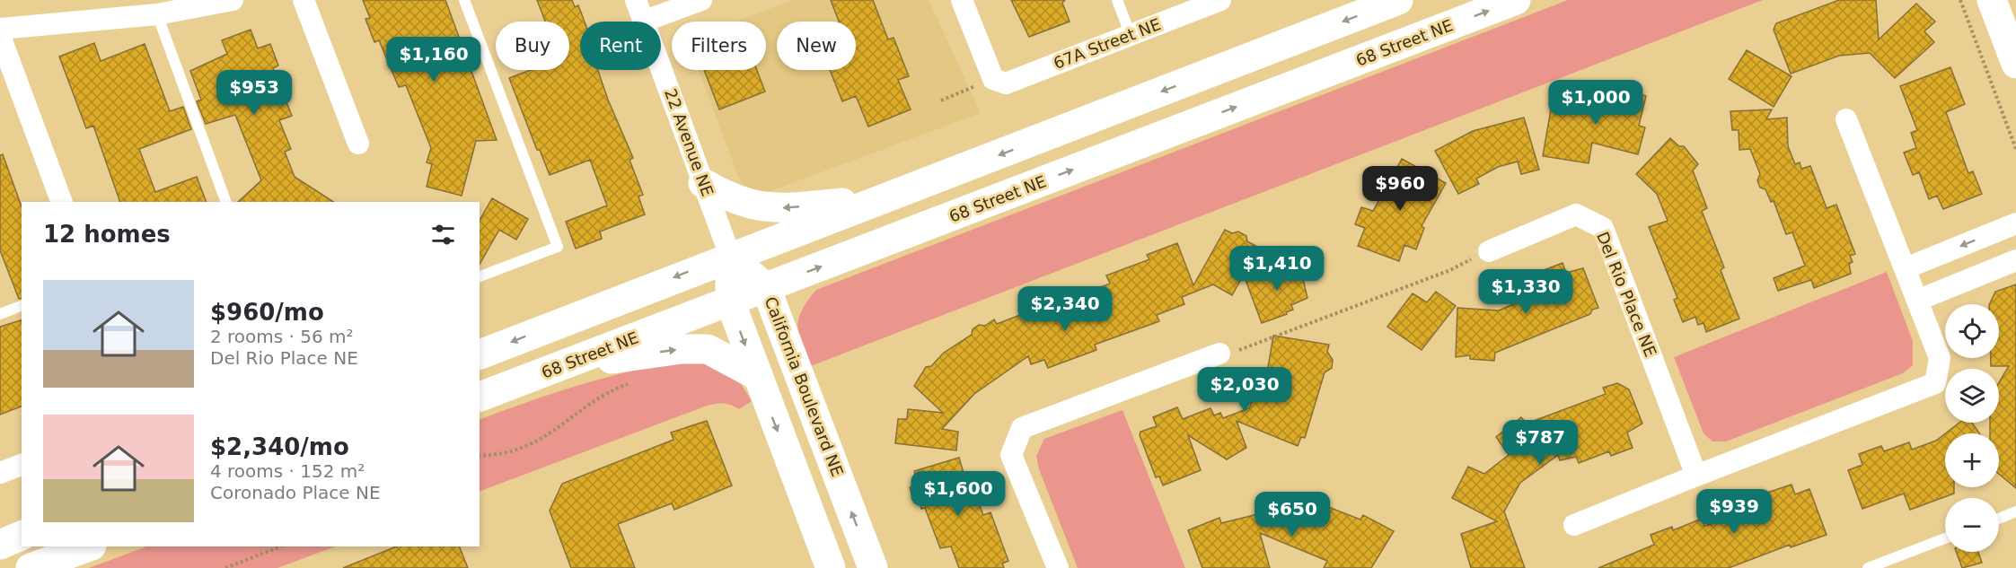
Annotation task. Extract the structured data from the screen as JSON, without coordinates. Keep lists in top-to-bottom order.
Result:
{
  "streets": {
    "main road": ["68 Street NE", "California Boulevard NE"],
    "street": ["67A Street NE", "22 Avenue NE", "Del Rio Place NE"]
  },
  "crossings": [
    ["68 Street NE", "California Boulevard NE"],
    ["22 Avenue NE", "California Boulevard NE"]
  ],
  "page": {
    "chip": [
      "Buy",
      "Rent",
      "Filters",
      "New"
    ],
    "price": [
      "$1,160",
      "$953",
      "$1,000",
      "$960",
      "$1,410",
      "$1,330",
      "$2,340",
      "$2,030",
      "$787",
      "$1,600",
      "$939",
      "$650"
    ],
    "heading": "12 homes",
    "list": [
      {
        "name": "$960/mo",
        "note": "2 rooms · 56 m² · Del Rio Place NE"
      },
      {
        "name": "$2,340/mo",
        "note": "4 rooms · 152 m² · Coronado Place NE"
      }
    ],
    "map_buttons": ["+", "−"]
  }
}
